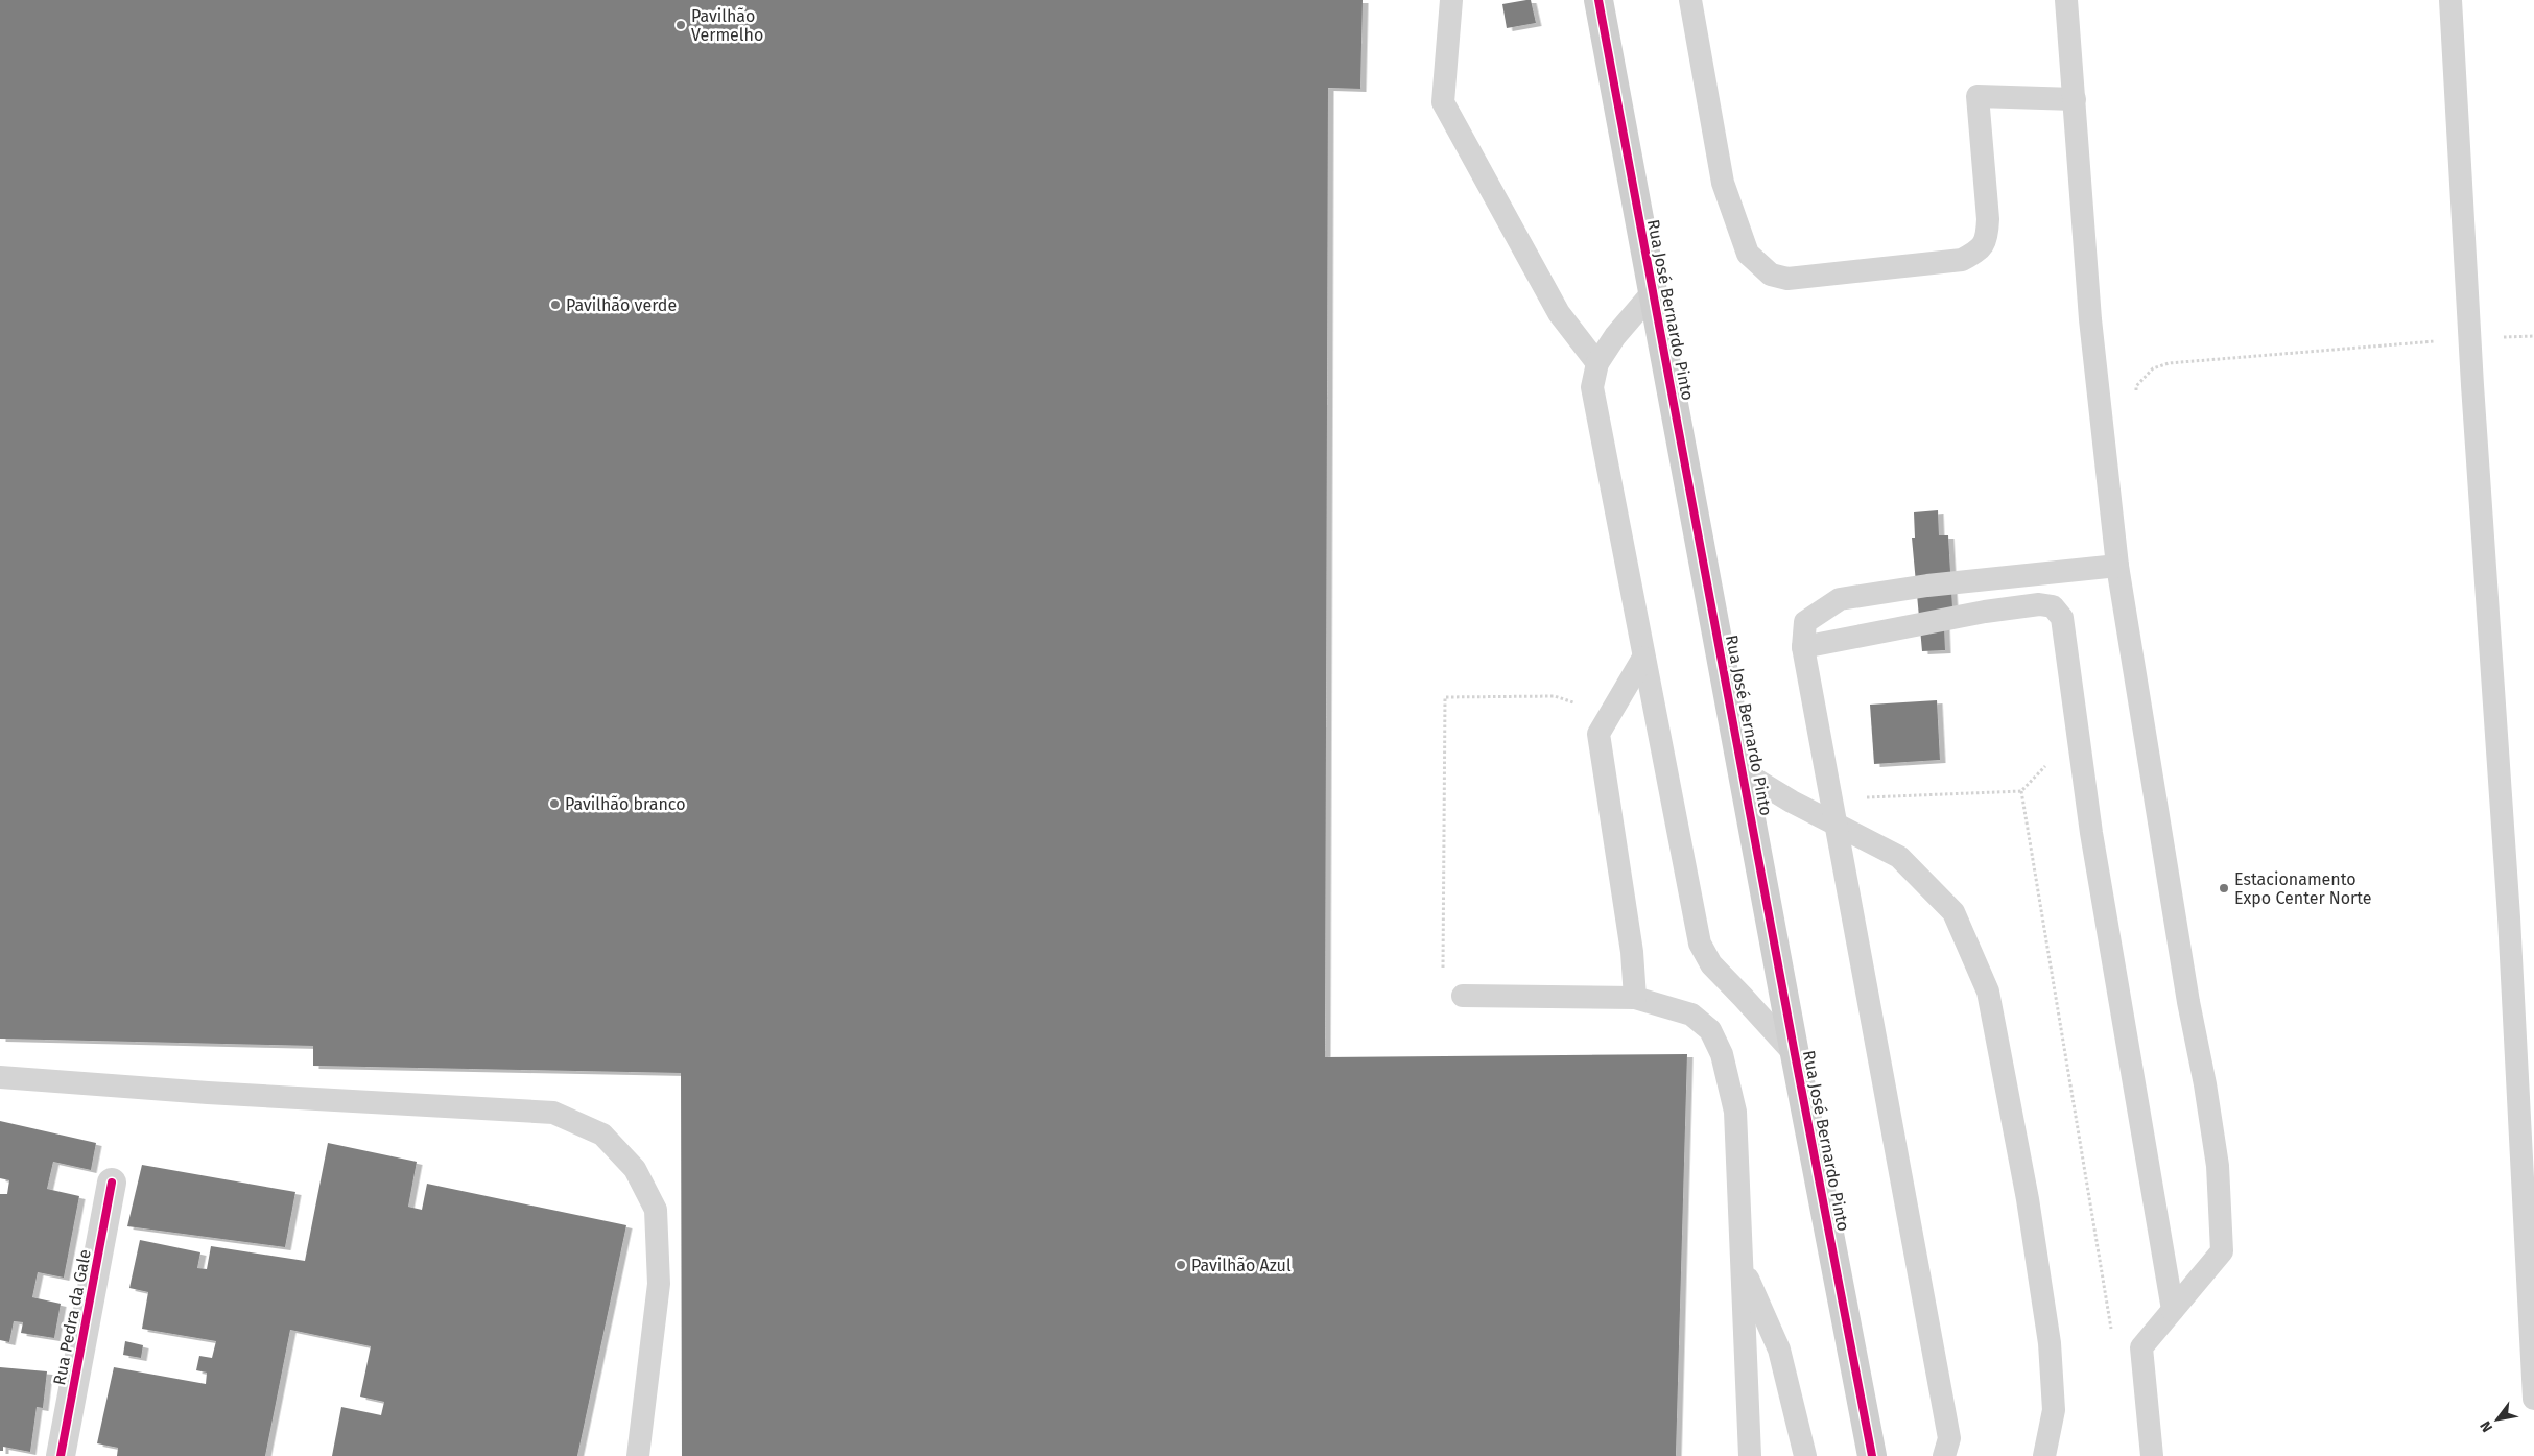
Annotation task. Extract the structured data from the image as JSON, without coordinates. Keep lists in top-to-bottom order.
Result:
{
  "streets": {
    "street": ["Rua José Bernardo Pinto", "Rua Pedra da Gale"]
  },
  "places": [
    "Pavilhão Vermelho",
    "Pavilhão verde",
    "Pavilhão branco",
    "Estacionamento Expo Center Norte",
    "Pavilhão Azul"
  ],
  "north": "bottom left"
}
